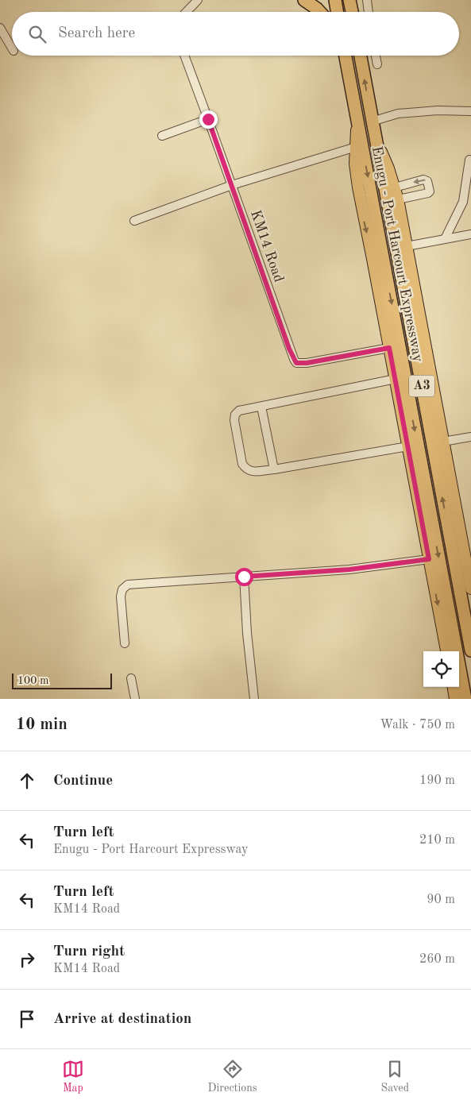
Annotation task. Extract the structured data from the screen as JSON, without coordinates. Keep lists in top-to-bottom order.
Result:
{
  "streets": {
    "highway": ["Enugu - Port Harcourt Expressway", "A3"],
    "street": ["KM14 Road"]
  },
  "crossings": [
    ["KM14 Road", "Enugu - Port Harcourt Expressway"]
  ],
  "scale_bar": "100 m",
  "page": {
    "search": "Search here",
    "scale": "100 m",
    "heading": ["10 min", "Walk · 750 m"],
    "list": [
      ["Continue", "190 m"],
      ["Turn left", "Enugu - Port Harcourt Expressway", "210 m"],
      ["Turn left", "KM14 Road", "90 m"],
      ["Turn right", "KM14 Road", "260 m"],
      "Arrive at destination"
    ],
    "nav": ["Map", "Directions", "Saved"]
  }
}
